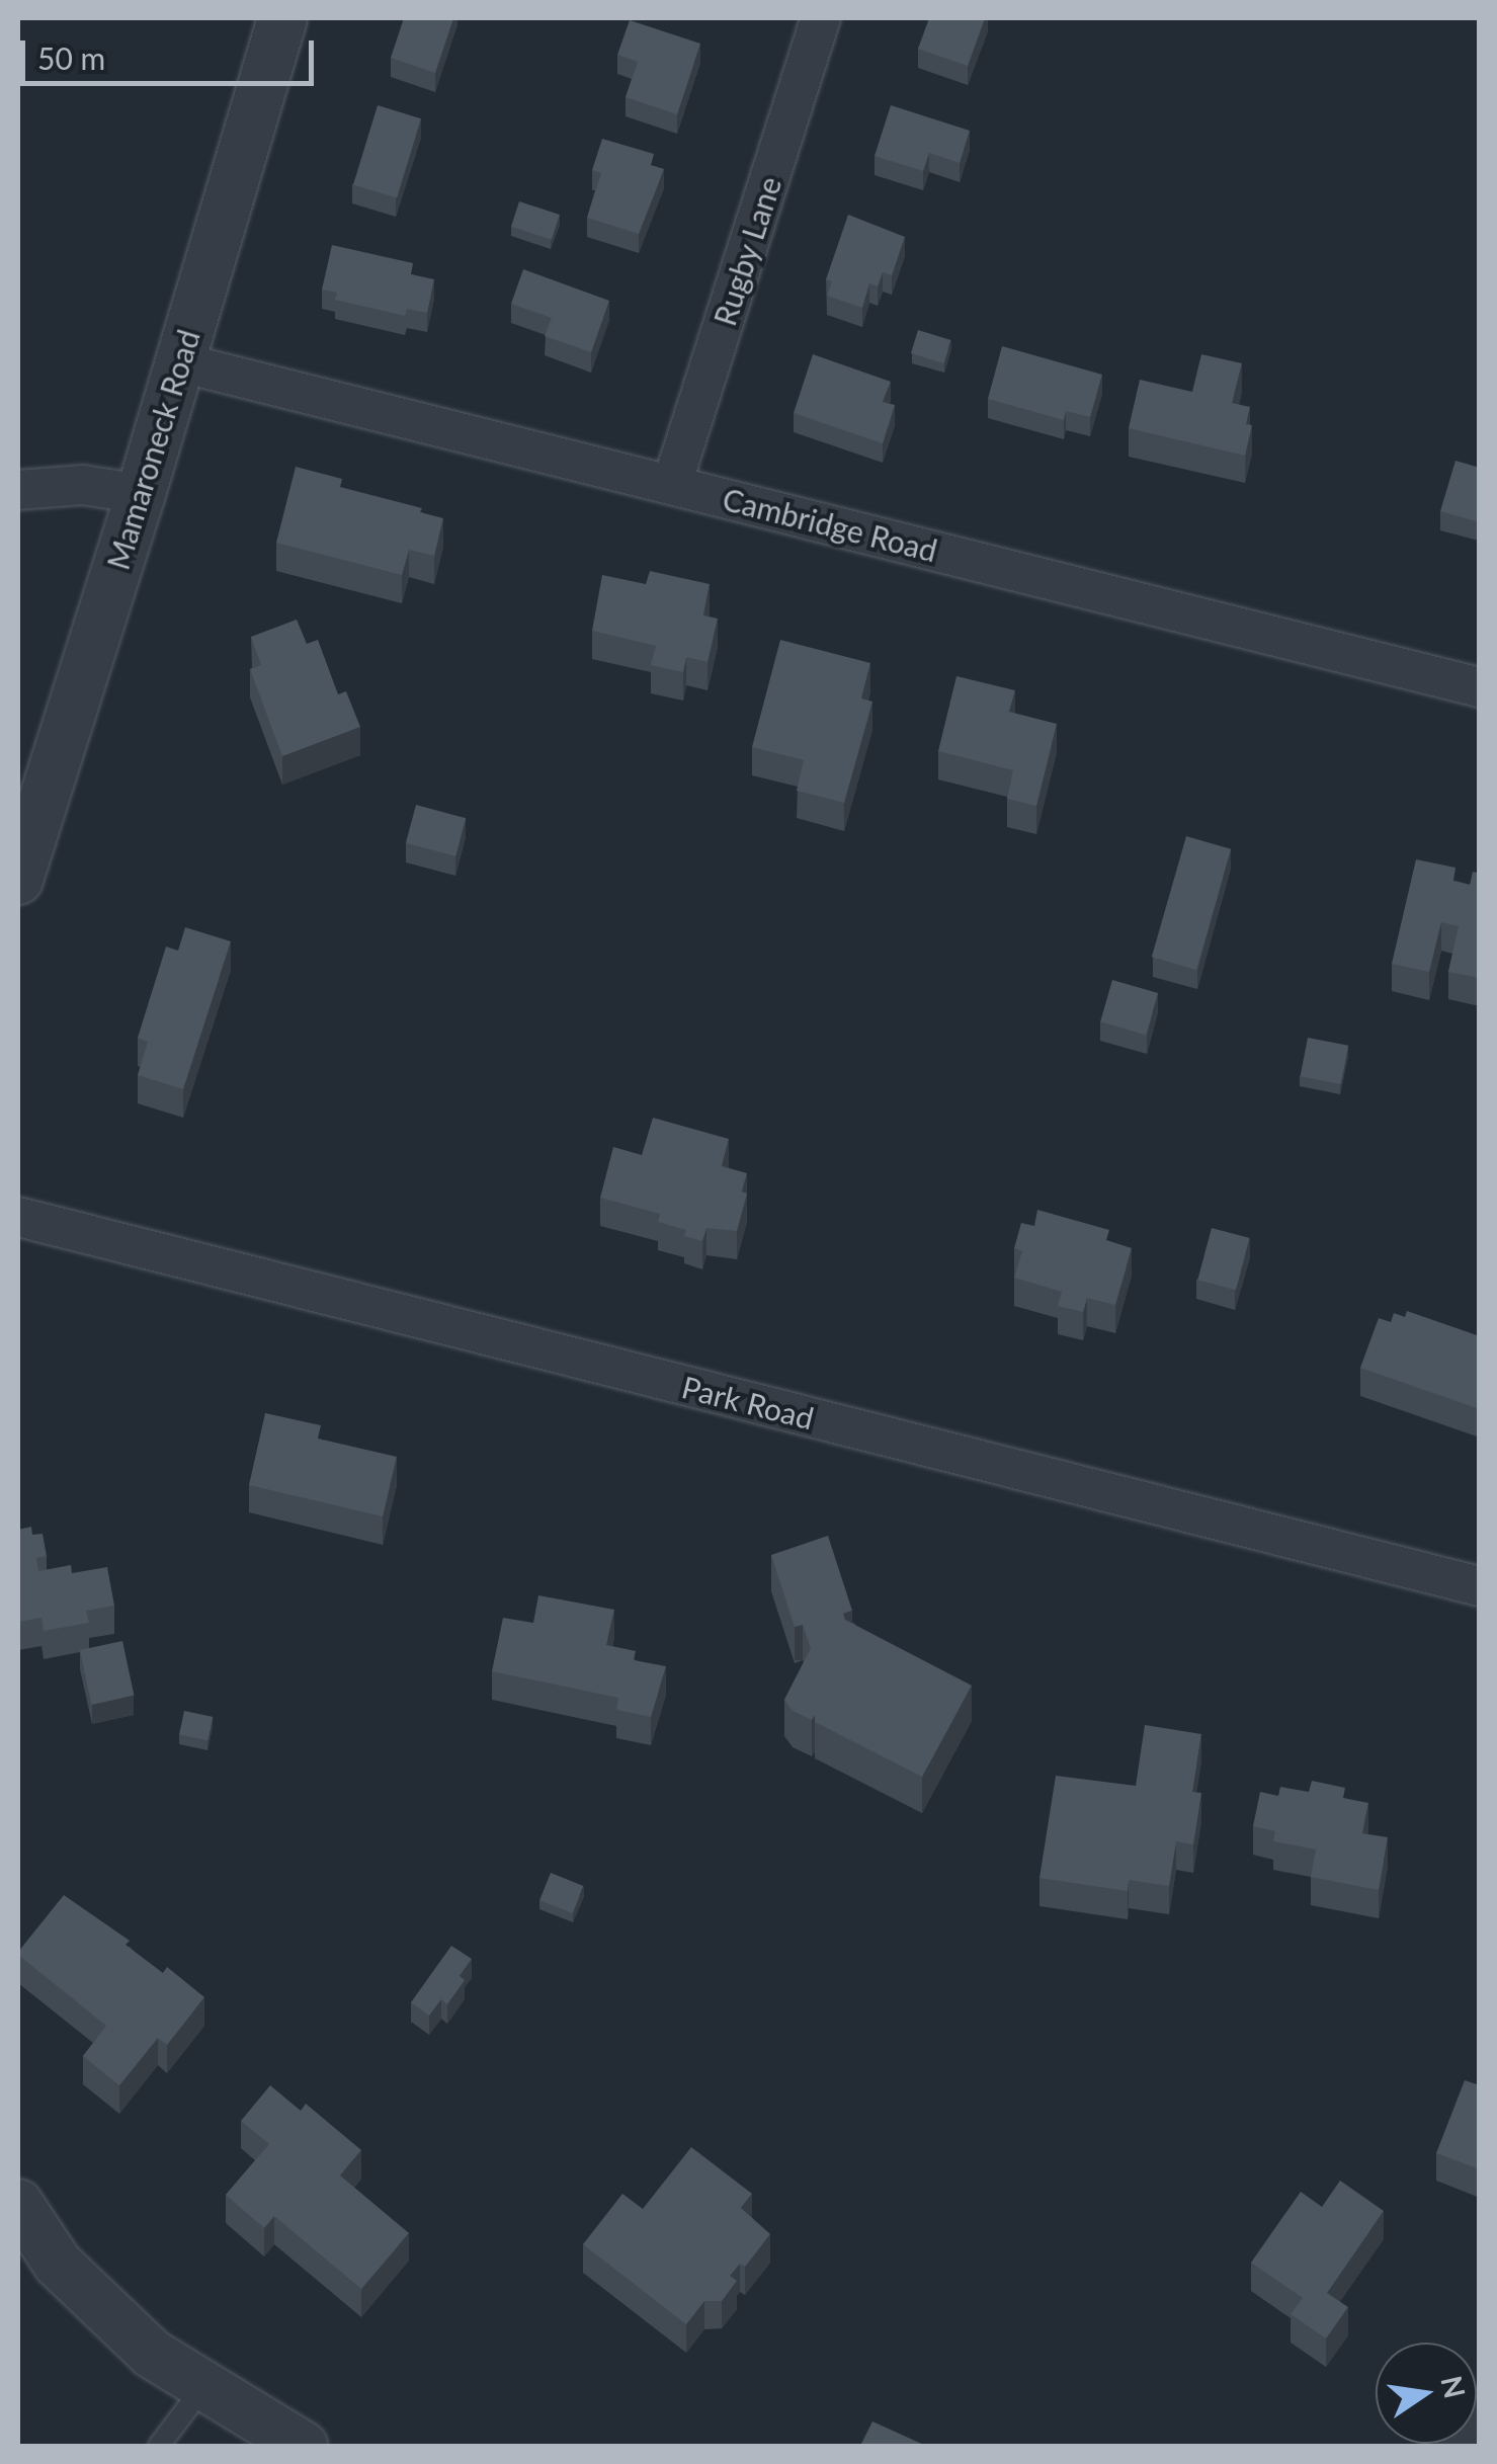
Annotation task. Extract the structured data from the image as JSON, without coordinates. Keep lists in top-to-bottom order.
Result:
{
  "streets": {
    "street": [
      "Rugby Lane",
      "Mamaroneck Road",
      "Cambridge Road",
      "Park Road"
    ]
  },
  "crossings": [
    ["Rugby Lane", "Cambridge Road"],
    ["Mamaroneck Road", "Cambridge Road"]
  ],
  "scale_bar": "50 m",
  "north": "right"
}
